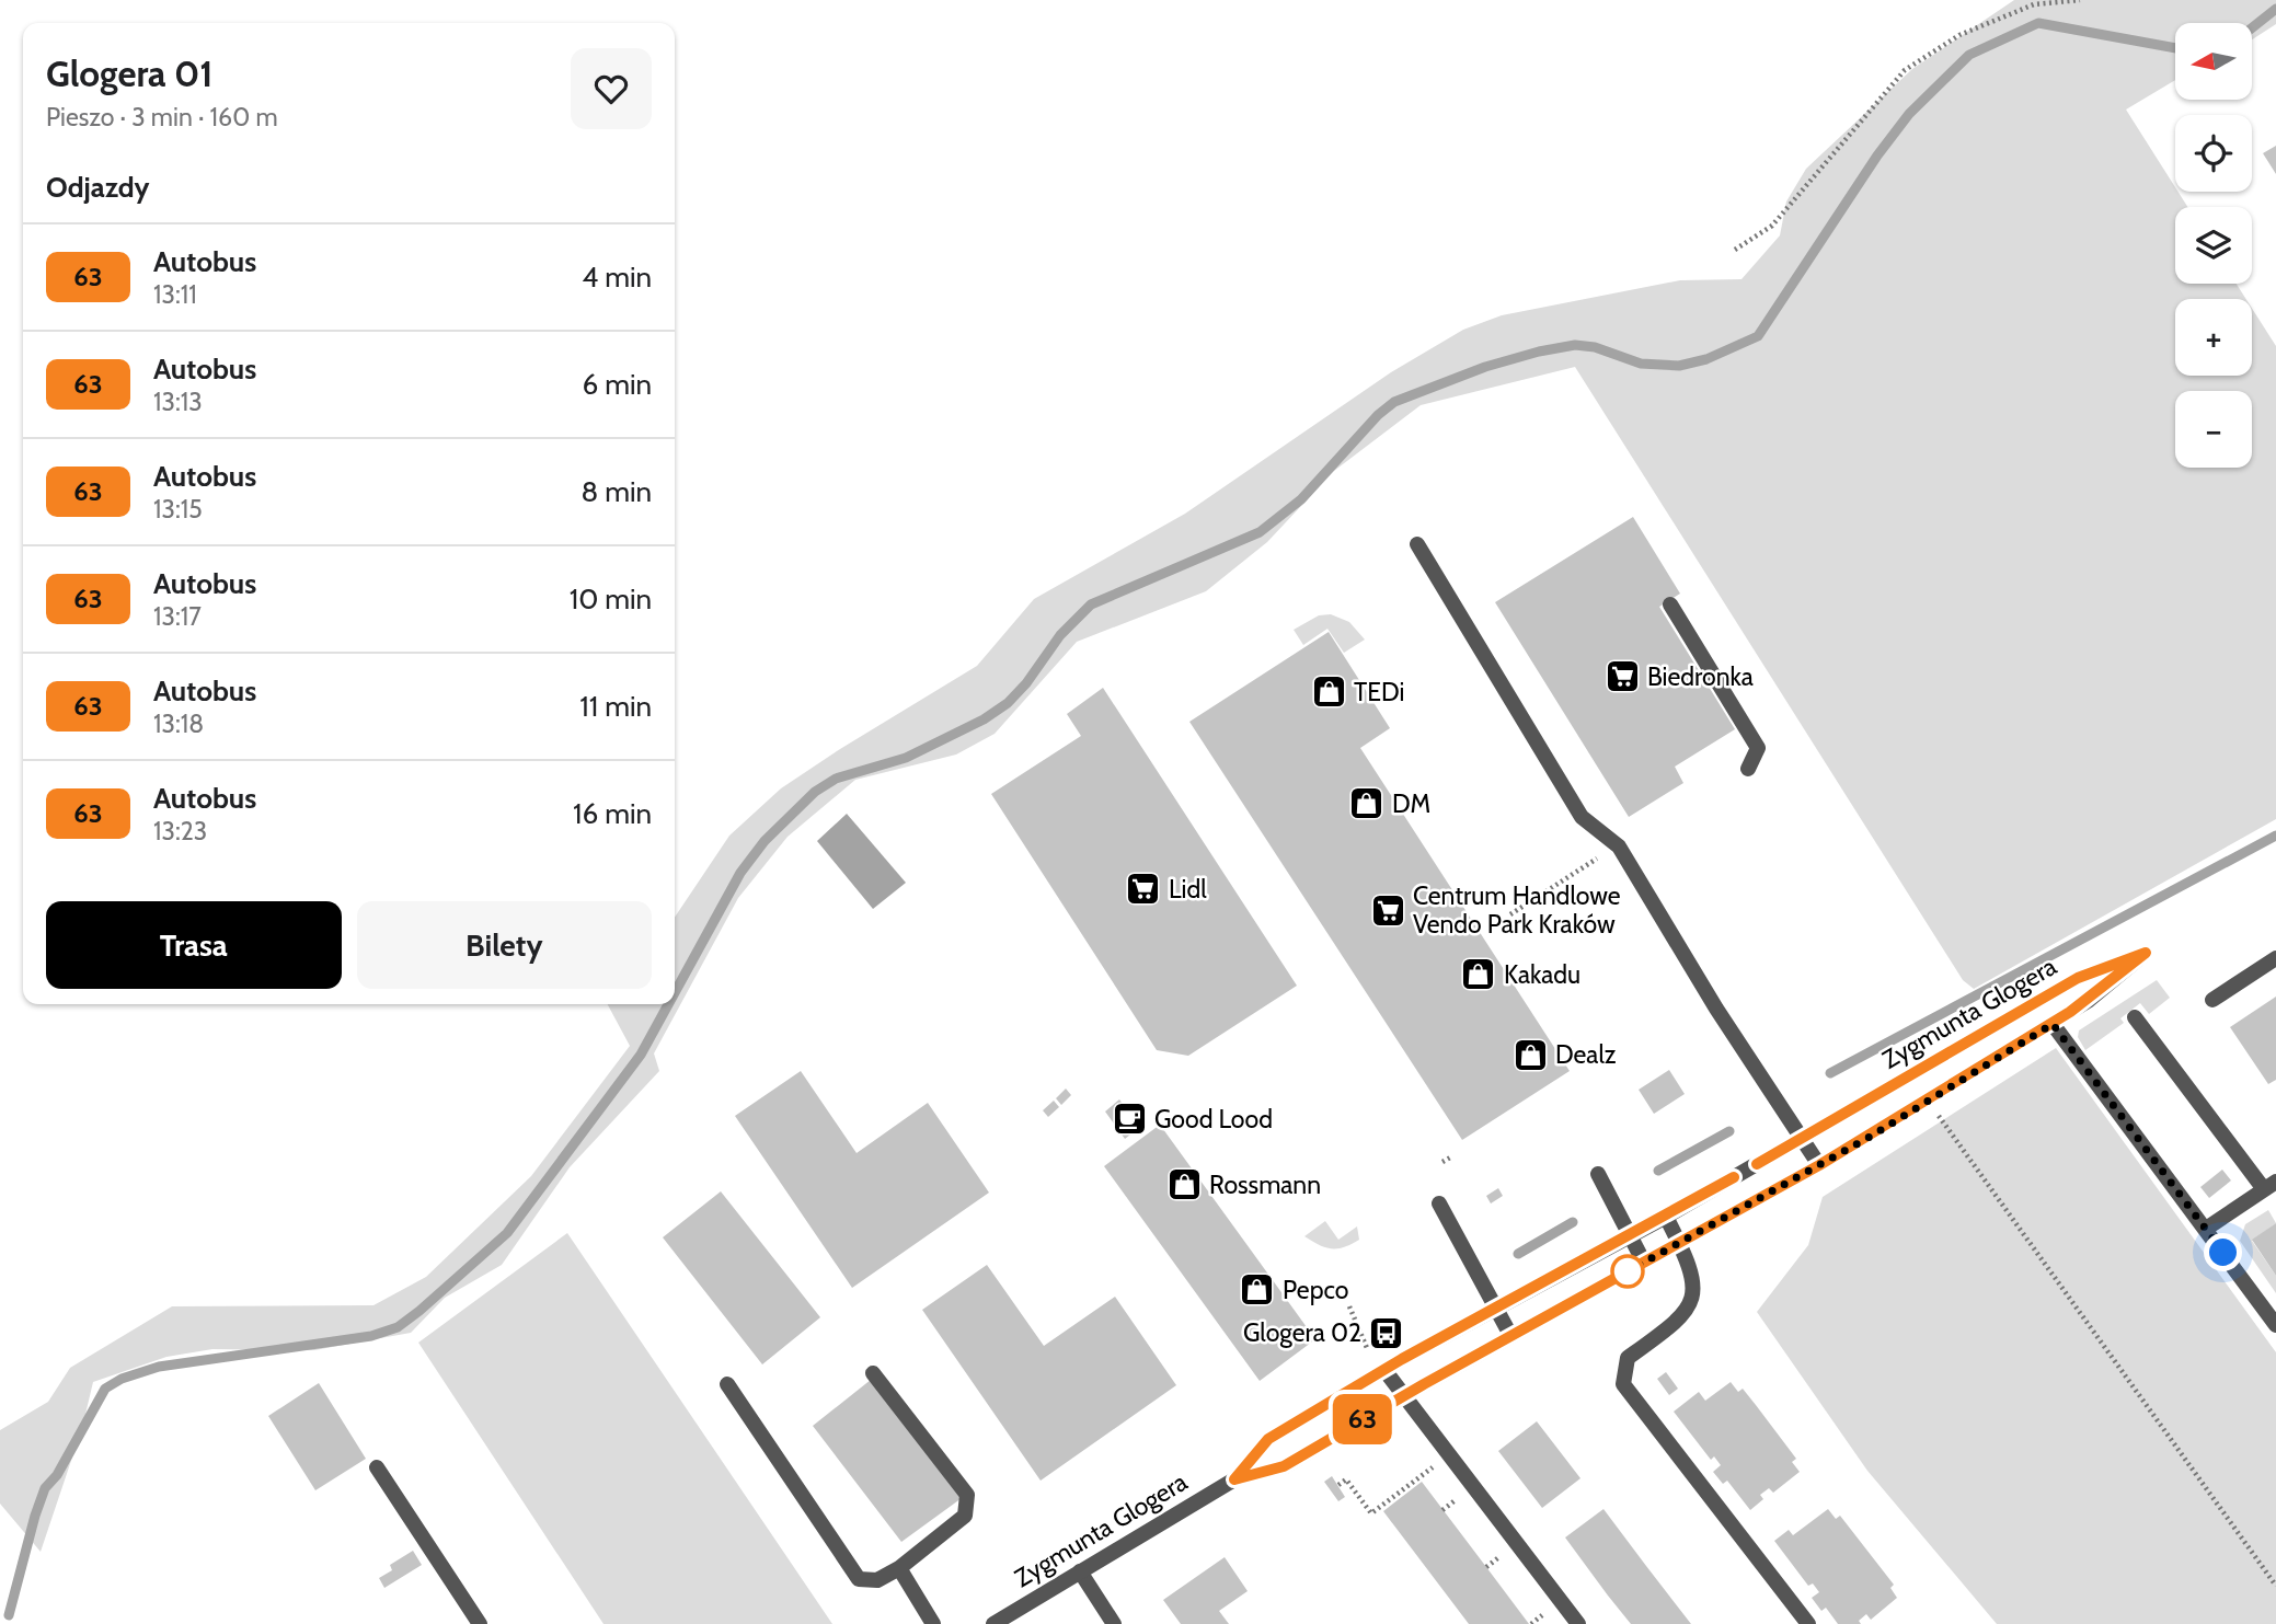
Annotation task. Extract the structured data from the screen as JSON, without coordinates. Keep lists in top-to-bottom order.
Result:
{
  "streets": {
    "street": ["Zygmunta Glogera"]
  },
  "places": {
    "supermarket": ["Biedronka", "Lidl", "Centrum Handlowe Vendo Park Kraków"],
    "shop": [
      "TEDi",
      "DM",
      "Kakadu",
      "Dealz",
      "Rossmann",
      "Pepco"
    ],
    "cafe": ["Good Lood"],
    "bus stop": ["Glogera 02"]
  },
  "lines": ["bus line 63"],
  "north": "left",
  "page": {
    "on_map": "63",
    "map_buttons": ["+", "−"],
    "heading": [
      ["Glogera 01", "Pieszo · 3 min · 160 m"],
      "Odjazdy"
    ],
    "list": [
      {
        "mark": "63",
        "name": "Autobus",
        "note": "13:11",
        "value": "4 min"
      },
      {
        "mark": "63",
        "name": "Autobus",
        "note": "13:13",
        "value": "6 min"
      },
      {
        "mark": "63",
        "name": "Autobus",
        "note": "13:15",
        "value": "8 min"
      },
      {
        "mark": "63",
        "name": "Autobus",
        "note": "13:17",
        "value": "10 min"
      },
      {
        "mark": "63",
        "name": "Autobus",
        "note": "13:18",
        "value": "11 min"
      },
      {
        "mark": "63",
        "name": "Autobus",
        "note": "13:23",
        "value": "16 min"
      }
    ],
    "buttons": ["Trasa", "Bilety"]
  }
}
